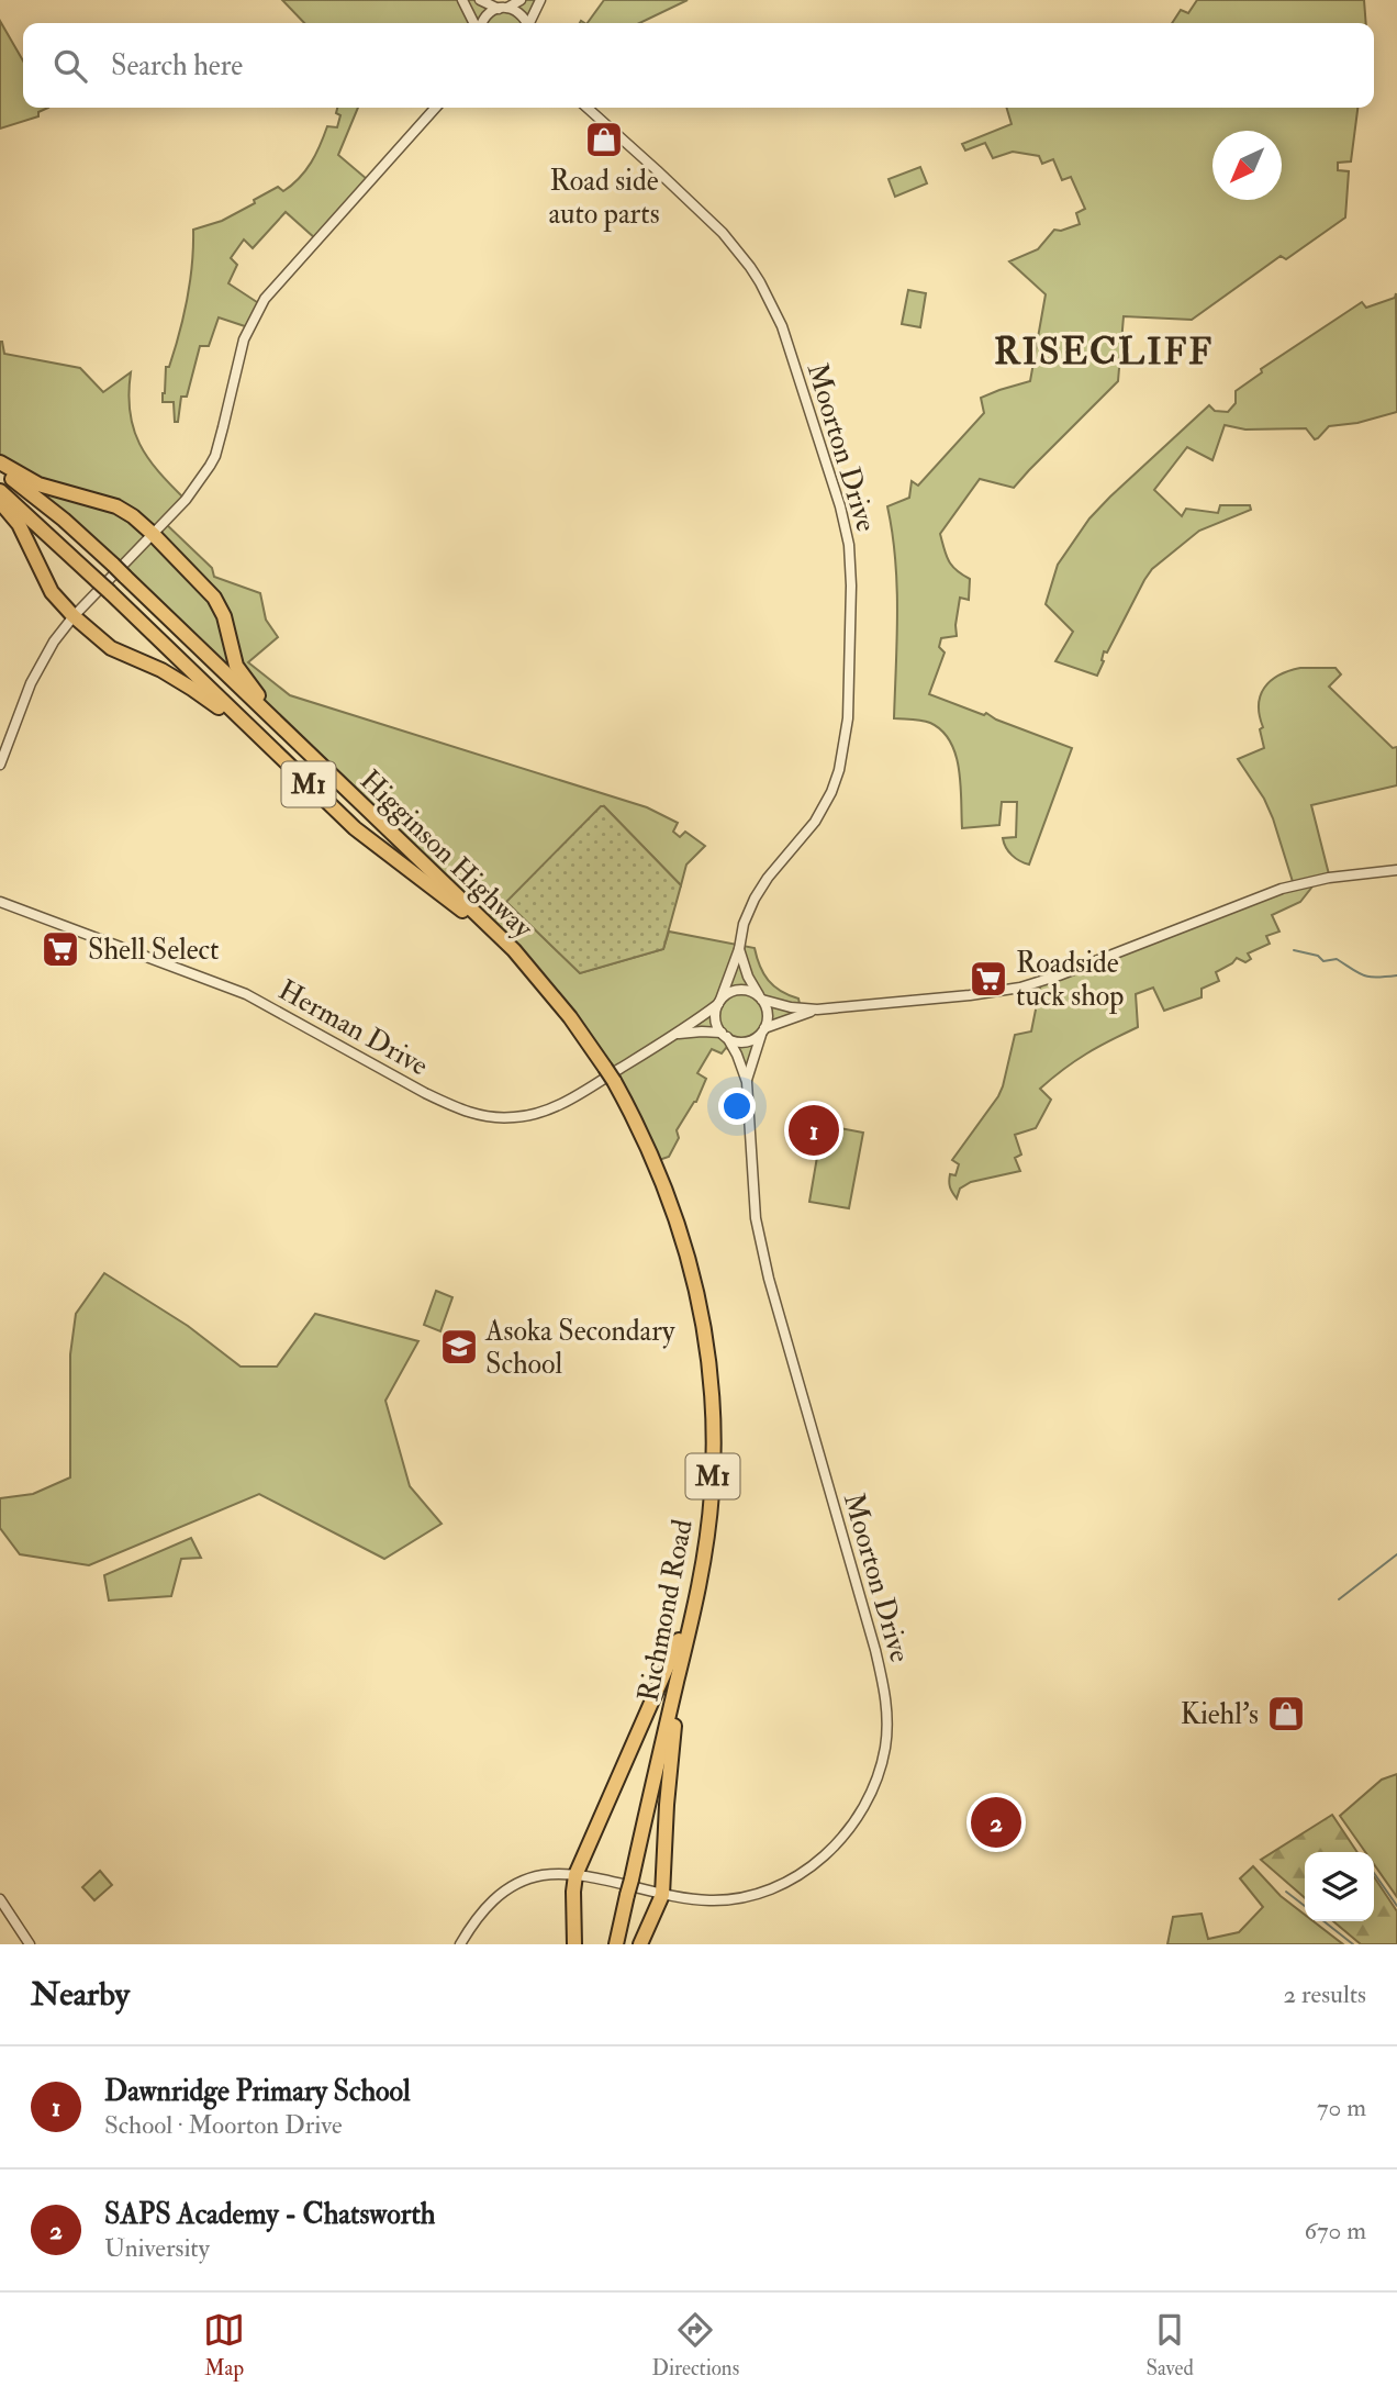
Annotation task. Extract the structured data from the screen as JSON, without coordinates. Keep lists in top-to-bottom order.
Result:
{
  "streets": {
    "highway": ["M1", "Higginson Highway", "Richmond Road"],
    "street": ["Moorton Drive", "Herman Drive"]
  },
  "crossings": [
    ["Moorton Drive", "Herman Drive"],
    ["Moorton Drive", "Richmond Road"],
    ["Higginson Highway", "Richmond Road"]
  ],
  "districts": ["RISECLIFF"],
  "places": {
    "shop": ["Road side auto parts", "Kiehl's"],
    "supermarket": ["Shell Select", "Roadside tuck shop"],
    "school or university": ["Asoka Secondary School"]
  },
  "north": "bottom left",
  "page": {
    "search": "Search here",
    "pins": ["1", "2"],
    "heading": ["Nearby", "2 results"],
    "list": [
      {
        "mark": "1",
        "name": "Dawnridge Primary School",
        "note": "School · Moorton Drive",
        "value": "70 m"
      },
      {
        "mark": "2",
        "name": "SAPS Academy - Chatsworth",
        "note": "University",
        "value": "670 m"
      }
    ],
    "nav": ["Map", "Directions", "Saved"]
  }
}
